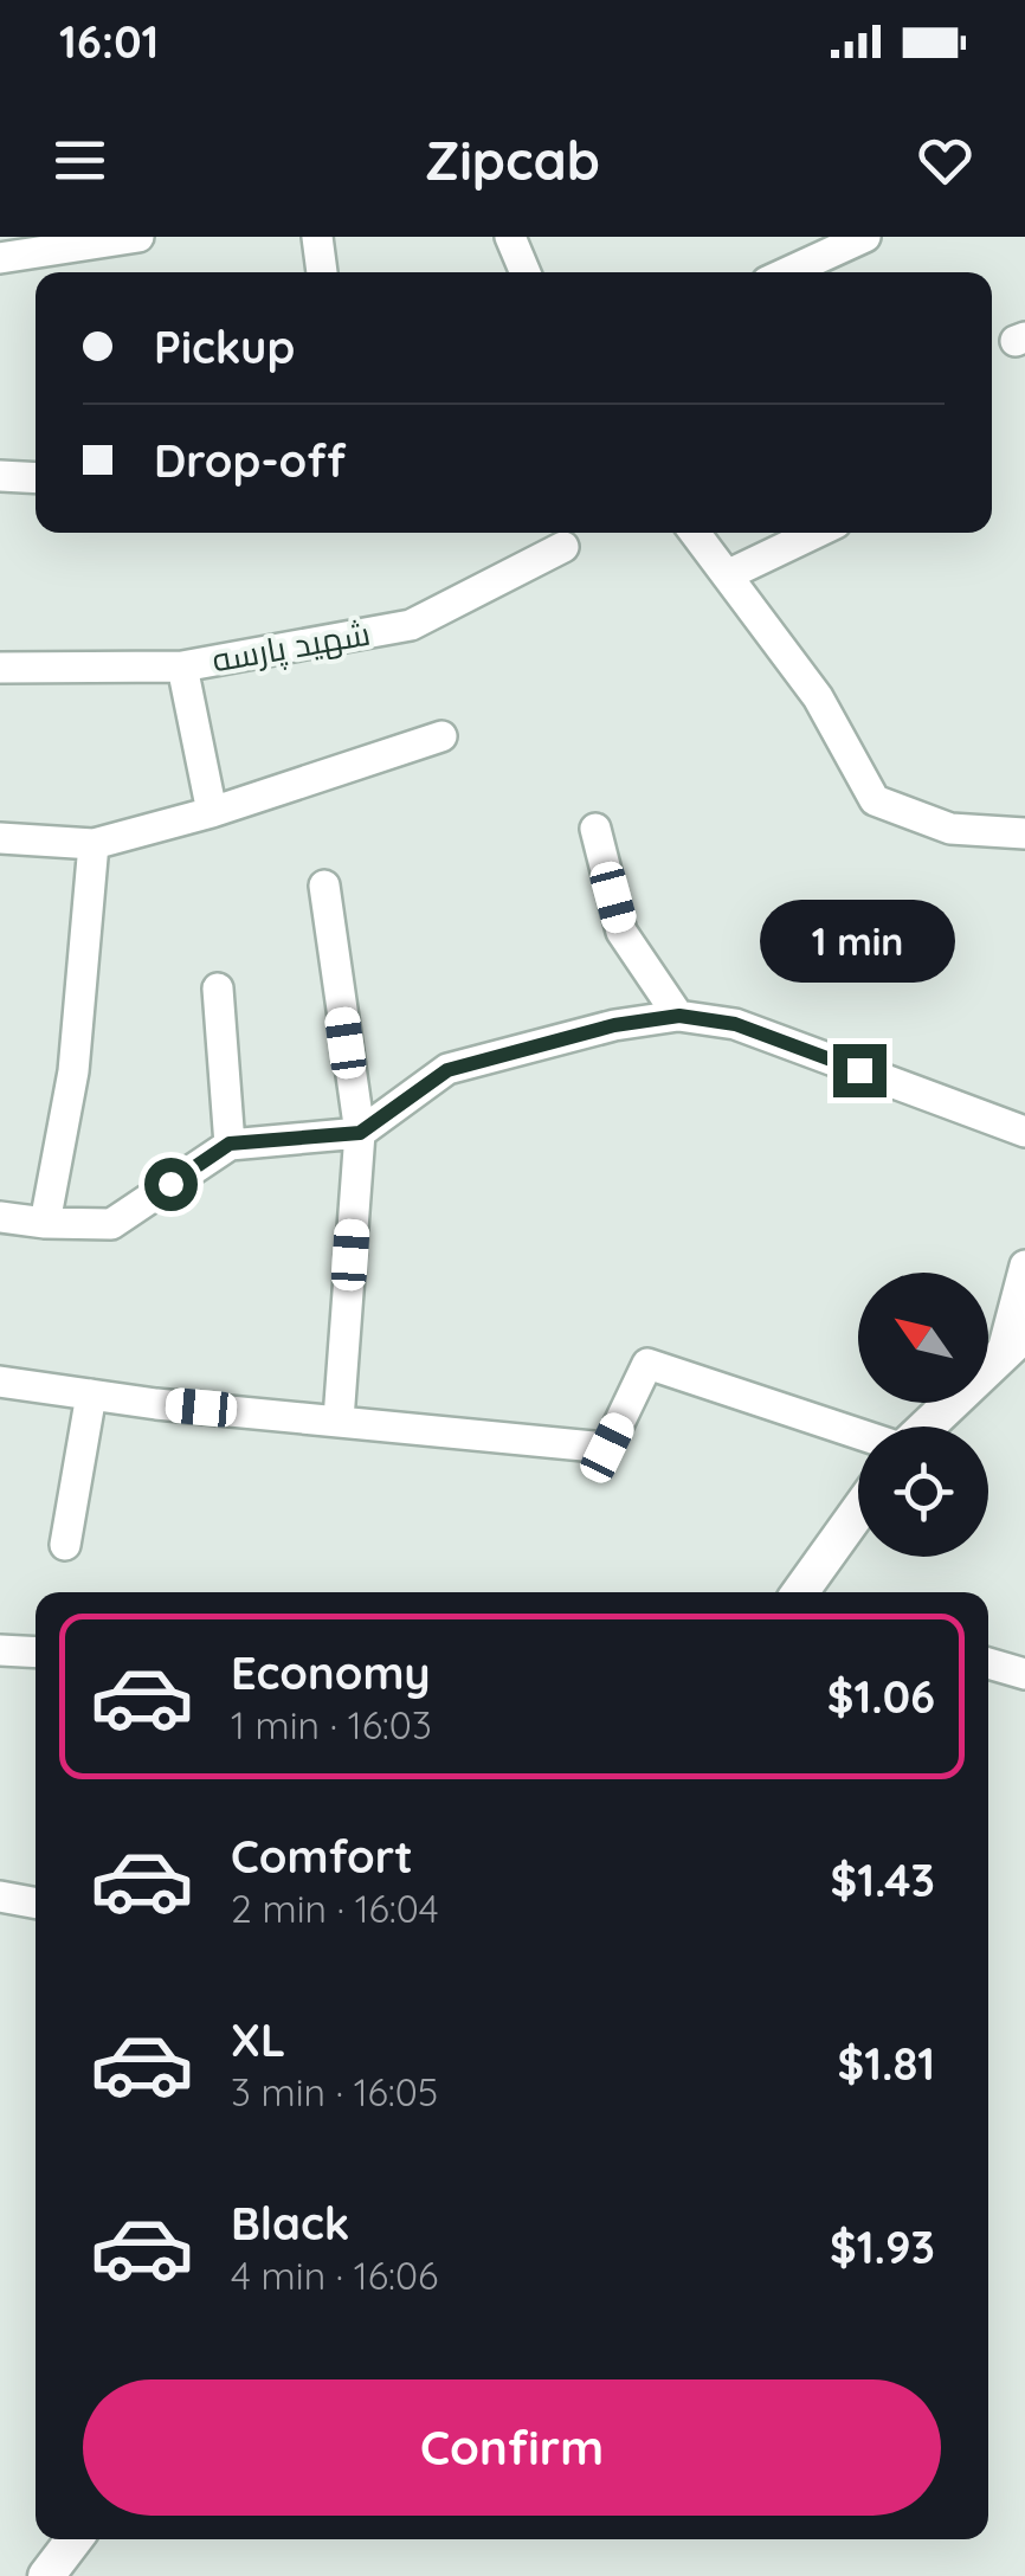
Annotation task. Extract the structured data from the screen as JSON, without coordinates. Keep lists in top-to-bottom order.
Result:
{
  "streets": {
    "street": ["شهید پارسه"]
  },
  "north": "top left",
  "page": {
    "status": "16:01",
    "header": "Zipcab",
    "banner": ["Pickup", "Drop-off"],
    "bubble": "1 min",
    "list": [
      {
        "name": "Economy",
        "note": "1 min · 16:03",
        "value": "$1.06"
      },
      {
        "name": "Comfort",
        "note": "2 min · 16:04",
        "value": "$1.43"
      },
      {
        "name": "XL",
        "note": "3 min · 16:05",
        "value": "$1.81"
      },
      {
        "name": "Black",
        "note": "4 min · 16:06",
        "value": "$1.93"
      }
    ],
    "buttons": "Confirm"
  }
}
